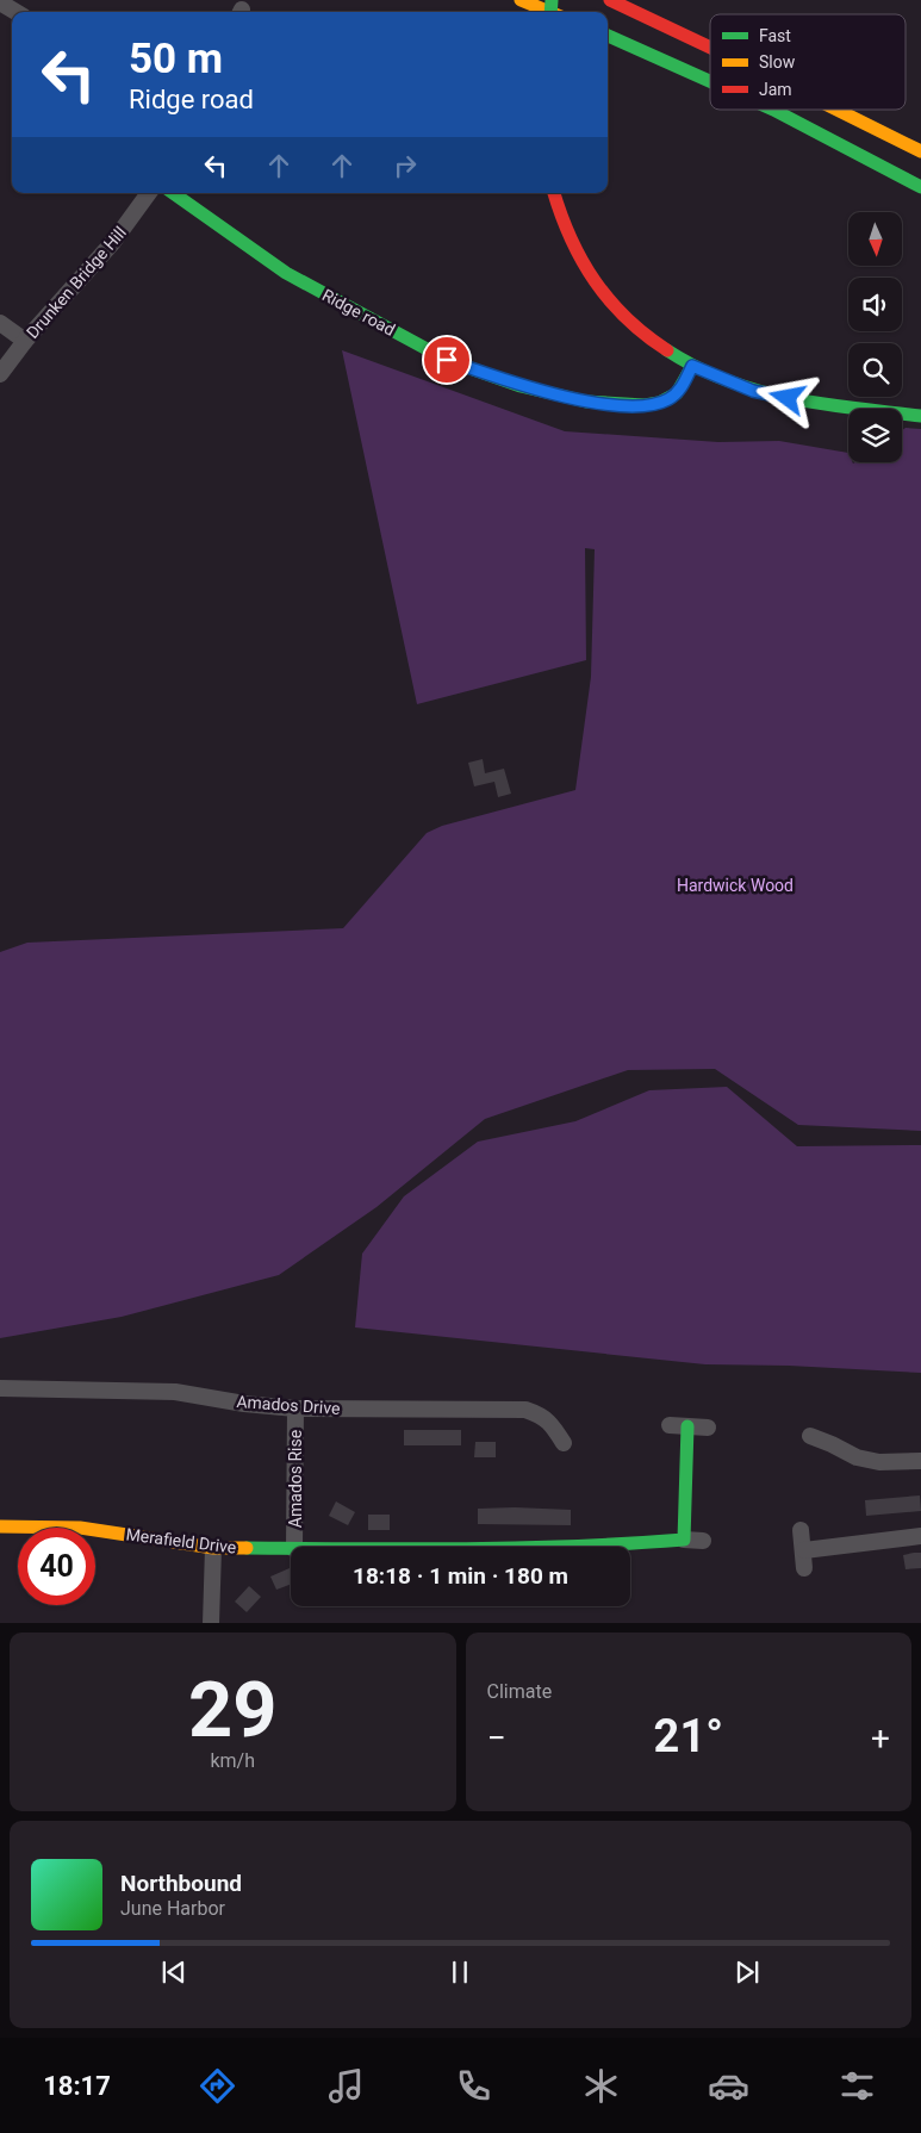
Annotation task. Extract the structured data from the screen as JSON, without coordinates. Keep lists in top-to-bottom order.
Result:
{
  "streets": {
    "main road": ["Ridge road", "Merafield Drive"],
    "street": ["Drunken Bridge Hill", "Amados Drive", "Amados Rise"]
  },
  "crossings": [
    ["Amados Drive", "Amados Rise"]
  ],
  "parks": ["Hardwick Wood"],
  "legend": ["Fast", "Slow", "Jam"],
  "north": "bottom",
  "page": {
    "turn": ["50 m", "Ridge road"],
    "limit": "40",
    "trip": "18:18 · 1 min · 180 m",
    "tile": [
      ["29", "km/h"],
      "Climate"
    ],
    "heat": ["−", "21°", "+"],
    "song": ["Northbound", "June Harbor"],
    "tabs": "18:17"
  }
}
